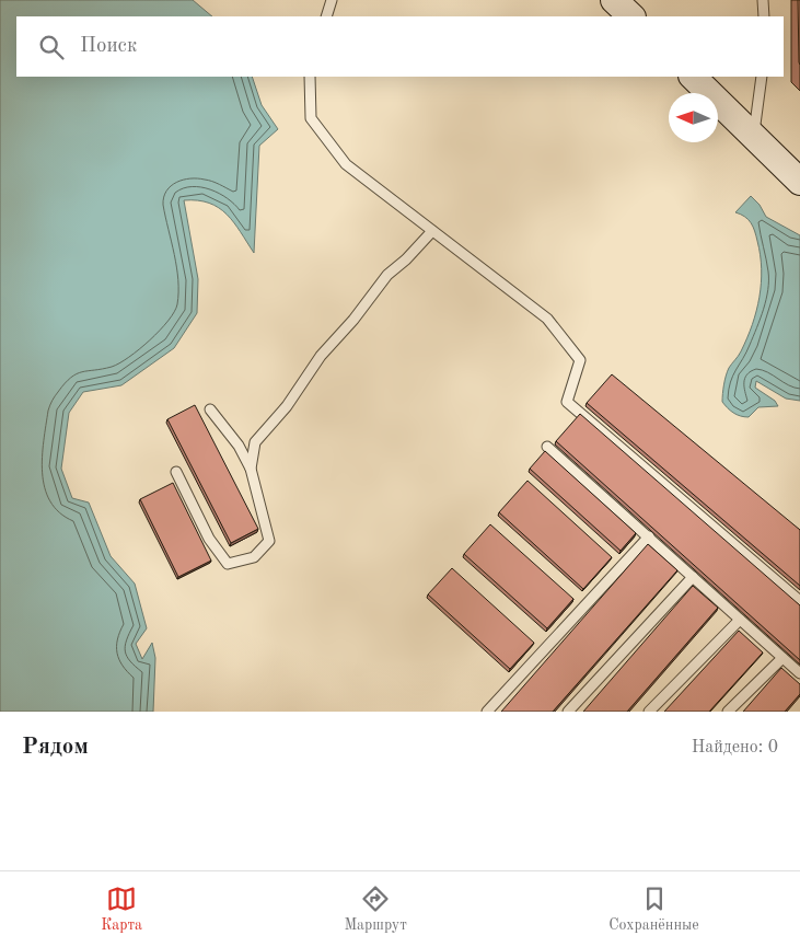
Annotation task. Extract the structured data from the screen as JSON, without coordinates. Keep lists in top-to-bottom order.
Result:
{
  "north": "left",
  "page": {
    "search": "Поиск",
    "heading": ["Рядом", "Найдено: 0"],
    "nav": ["Карта", "Маршрут", "Сохранённые"]
  }
}
